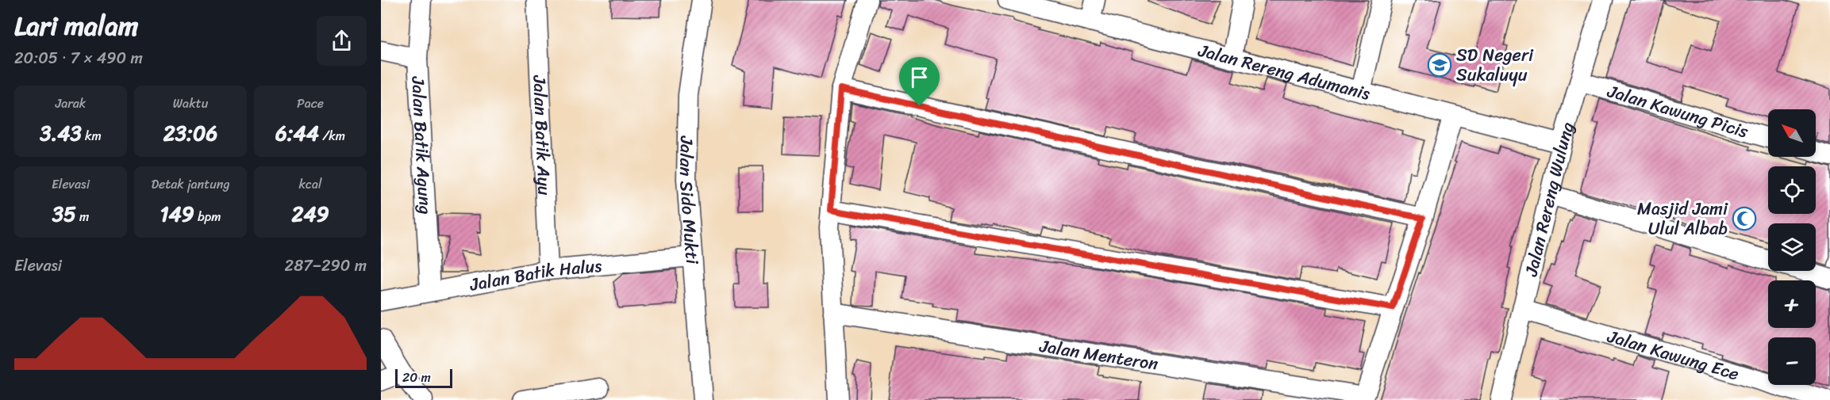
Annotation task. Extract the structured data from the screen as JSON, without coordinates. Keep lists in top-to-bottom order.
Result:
{
  "streets": {
    "street": [
      "Jalan Rereng Adumanis",
      "Jalan Kawung Picis",
      "Jalan Batik Ayu",
      "Jalan Batik Agung",
      "Jalan Sido Mukti",
      "Jalan Rereng Wulung",
      "Jalan Batik Halus",
      "Jalan Menteron",
      "Jalan Kawung Ece"
    ]
  },
  "crossings": [
    ["Jalan Rereng Adumanis", "Jalan Rereng Wulung"],
    ["Jalan Kawung Picis", "Jalan Rereng Wulung"],
    ["Jalan Batik Ayu", "Jalan Batik Halus"],
    ["Jalan Batik Agung", "Jalan Batik Halus"],
    ["Jalan Sido Mukti", "Jalan Batik Halus"],
    ["Jalan Rereng Wulung", "Jalan Kawung Ece"]
  ],
  "places": {
    "school or university": ["SD Negeri Sukaluyu"],
    "mosque": ["Masjid Jami Ulul Albab"]
  },
  "scale_bar": "20 m",
  "north": "top left",
  "page": {
    "heading": ["Lari malam", "20:05 · 7 × 490 m"],
    "stats": [
      ["Jarak", "3.43 km"],
      ["Waktu", "23:06"],
      ["Pace", "6:44 /km"],
      ["Elevasi", "35 m"],
      ["Detak jantung", "149 bpm"],
      ["kcal", "249"]
    ],
    "map_buttons": ["+", "−"],
    "chart": ["Elevasi", "287–290 m"],
    "scale": "20 m"
  }
}
